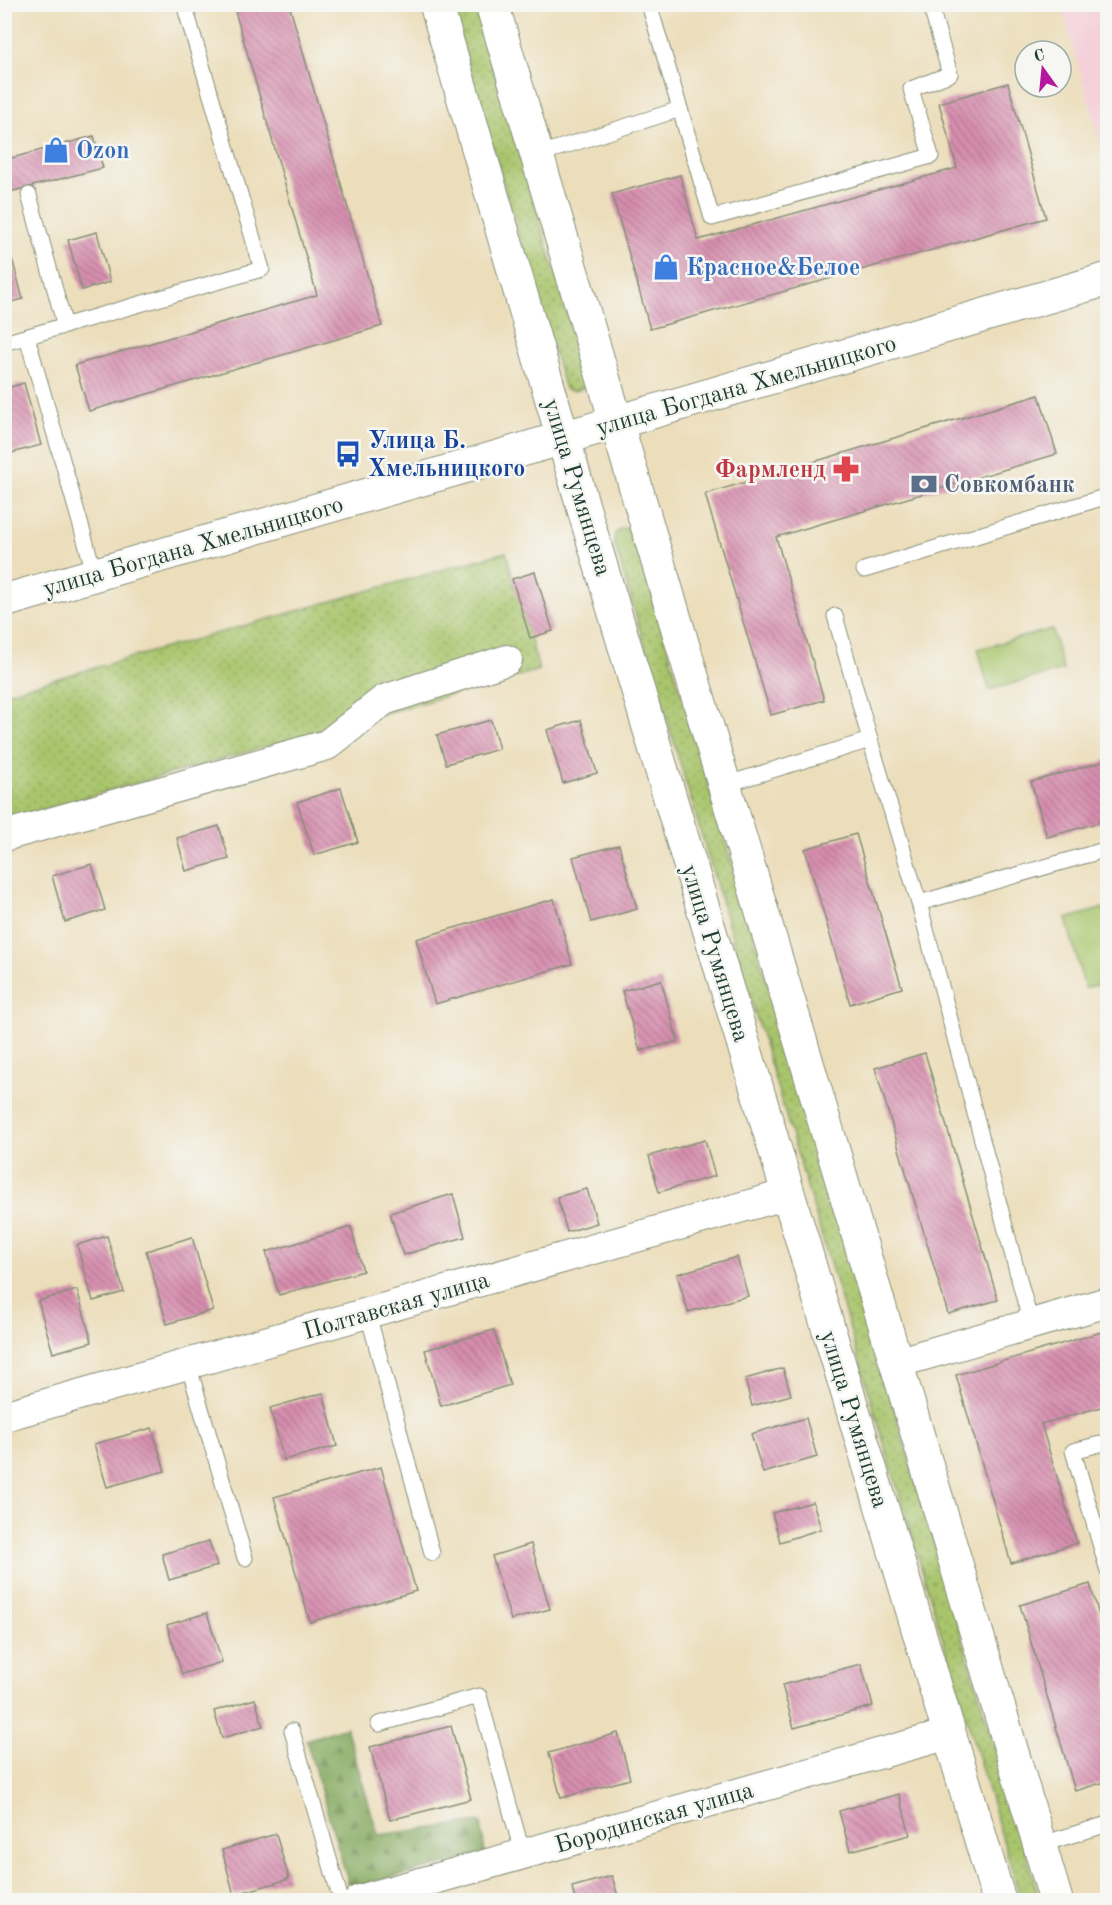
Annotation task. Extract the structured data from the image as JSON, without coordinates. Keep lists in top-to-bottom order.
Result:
{
  "streets": {
    "main road": ["улица Богдана Хмельницкого", "улица Румянцева"],
    "street": ["Полтавская улица", "Бородинская улица"]
  },
  "crossings": [
    ["улица Богдана Хмельницкого", "улица Румянцева"],
    ["улица Румянцева", "Полтавская улица"],
    ["улица Румянцева", "Бородинская улица"]
  ],
  "places": {
    "shop": ["Ozon", "Красное&Белое"],
    "bus stop": ["Улица Б. Хмельницкого"],
    "pharmacy": ["Фармленд"],
    "bank": ["Совкомбанк"]
  },
  "north": "top"
}
